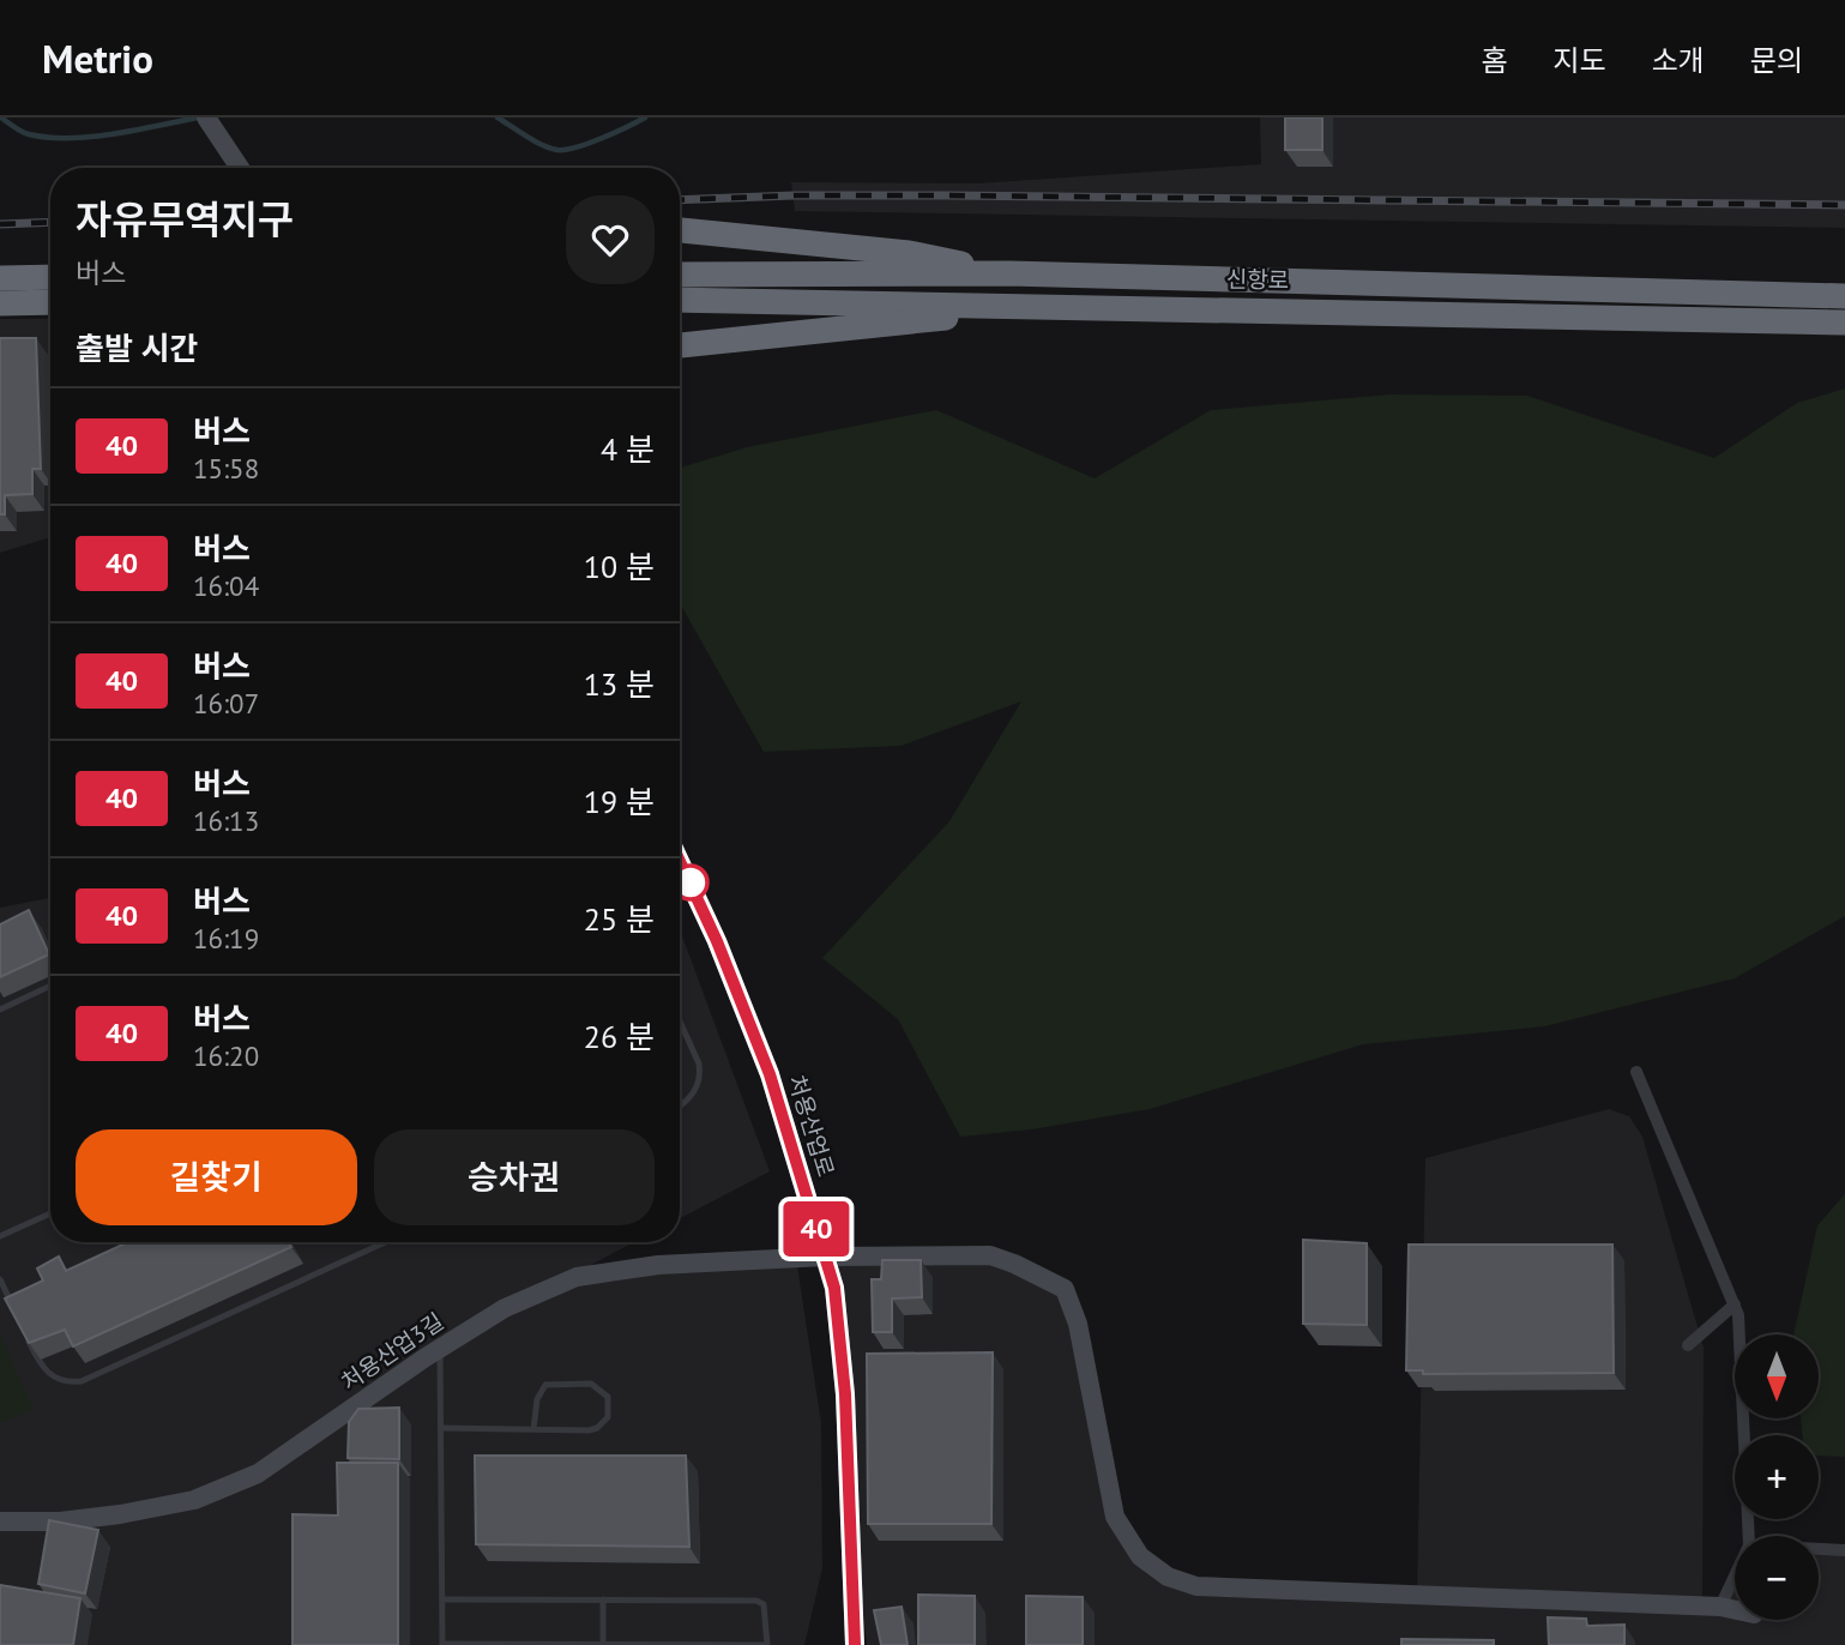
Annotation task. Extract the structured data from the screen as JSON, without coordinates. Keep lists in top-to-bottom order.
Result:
{
  "streets": {
    "highway": ["신항로"],
    "street": ["처용산업로", "처용산업3길"]
  },
  "crossings": [
    ["처용산업로", "처용산업3길"]
  ],
  "lines": ["bus line 40"],
  "north": "bottom",
  "page": {
    "header": "Metrio",
    "nav": [
      "홈",
      "지도",
      "소개",
      "문의"
    ],
    "on_map": "40",
    "heading": [
      ["자유무역지구", "버스"],
      "출발 시간"
    ],
    "list": [
      {
        "mark": "40",
        "name": "버스",
        "note": "15:58",
        "value": "4 분"
      },
      {
        "mark": "40",
        "name": "버스",
        "note": "16:04",
        "value": "10 분"
      },
      {
        "mark": "40",
        "name": "버스",
        "note": "16:07",
        "value": "13 분"
      },
      {
        "mark": "40",
        "name": "버스",
        "note": "16:13",
        "value": "19 분"
      },
      {
        "mark": "40",
        "name": "버스",
        "note": "16:19",
        "value": "25 분"
      },
      {
        "mark": "40",
        "name": "버스",
        "note": "16:20",
        "value": "26 분"
      }
    ],
    "buttons": ["길찾기", "승차권"],
    "map_buttons": ["+", "−"]
  }
}
